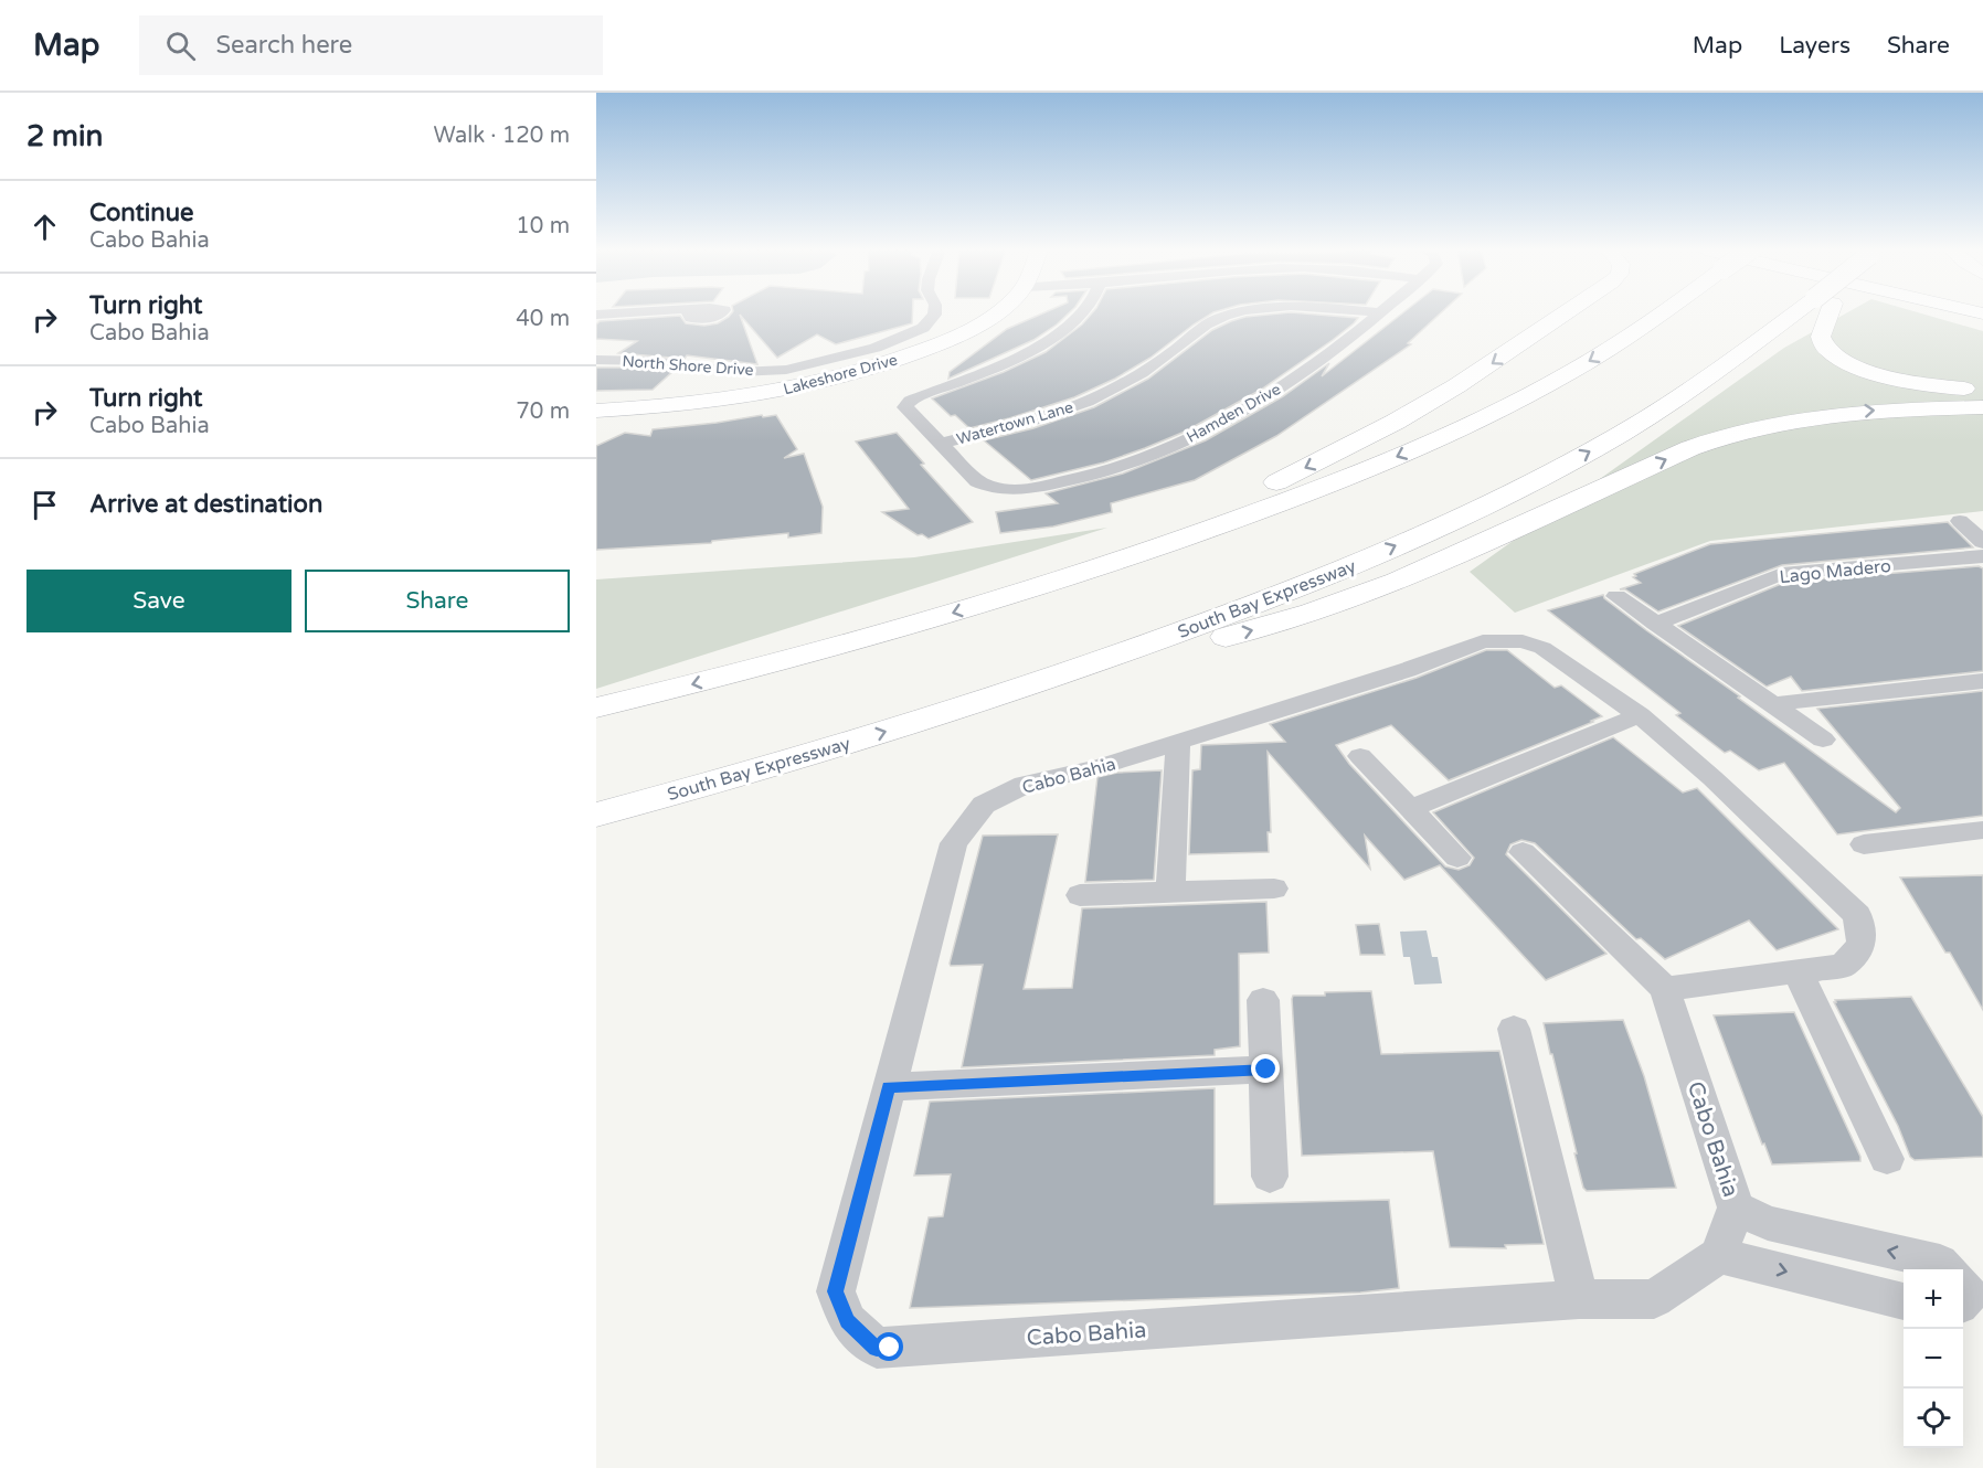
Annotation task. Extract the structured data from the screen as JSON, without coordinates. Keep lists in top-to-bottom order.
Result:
{
  "streets": {
    "main road": ["Lakeshore Drive", "South Bay Expressway"],
    "street": [
      "North Shore Drive",
      "Hamden Drive",
      "Watertown Lane",
      "Lago Madero",
      "Cabo Bahia"
    ]
  },
  "crossings": [
    ["Hamden Drive", "Watertown Lane"]
  ],
  "page": {
    "header": "Map",
    "search": "Search here",
    "nav": ["Map", "Layers", "Share"],
    "heading": ["2 min", "Walk · 120 m"],
    "list": [
      ["Continue", "Cabo Bahia", "10 m"],
      ["Turn right", "Cabo Bahia", "40 m"],
      ["Turn right", "Cabo Bahia", "70 m"],
      "Arrive at destination"
    ],
    "buttons": ["Save", "Share"],
    "map_buttons": ["+", "−"]
  }
}
